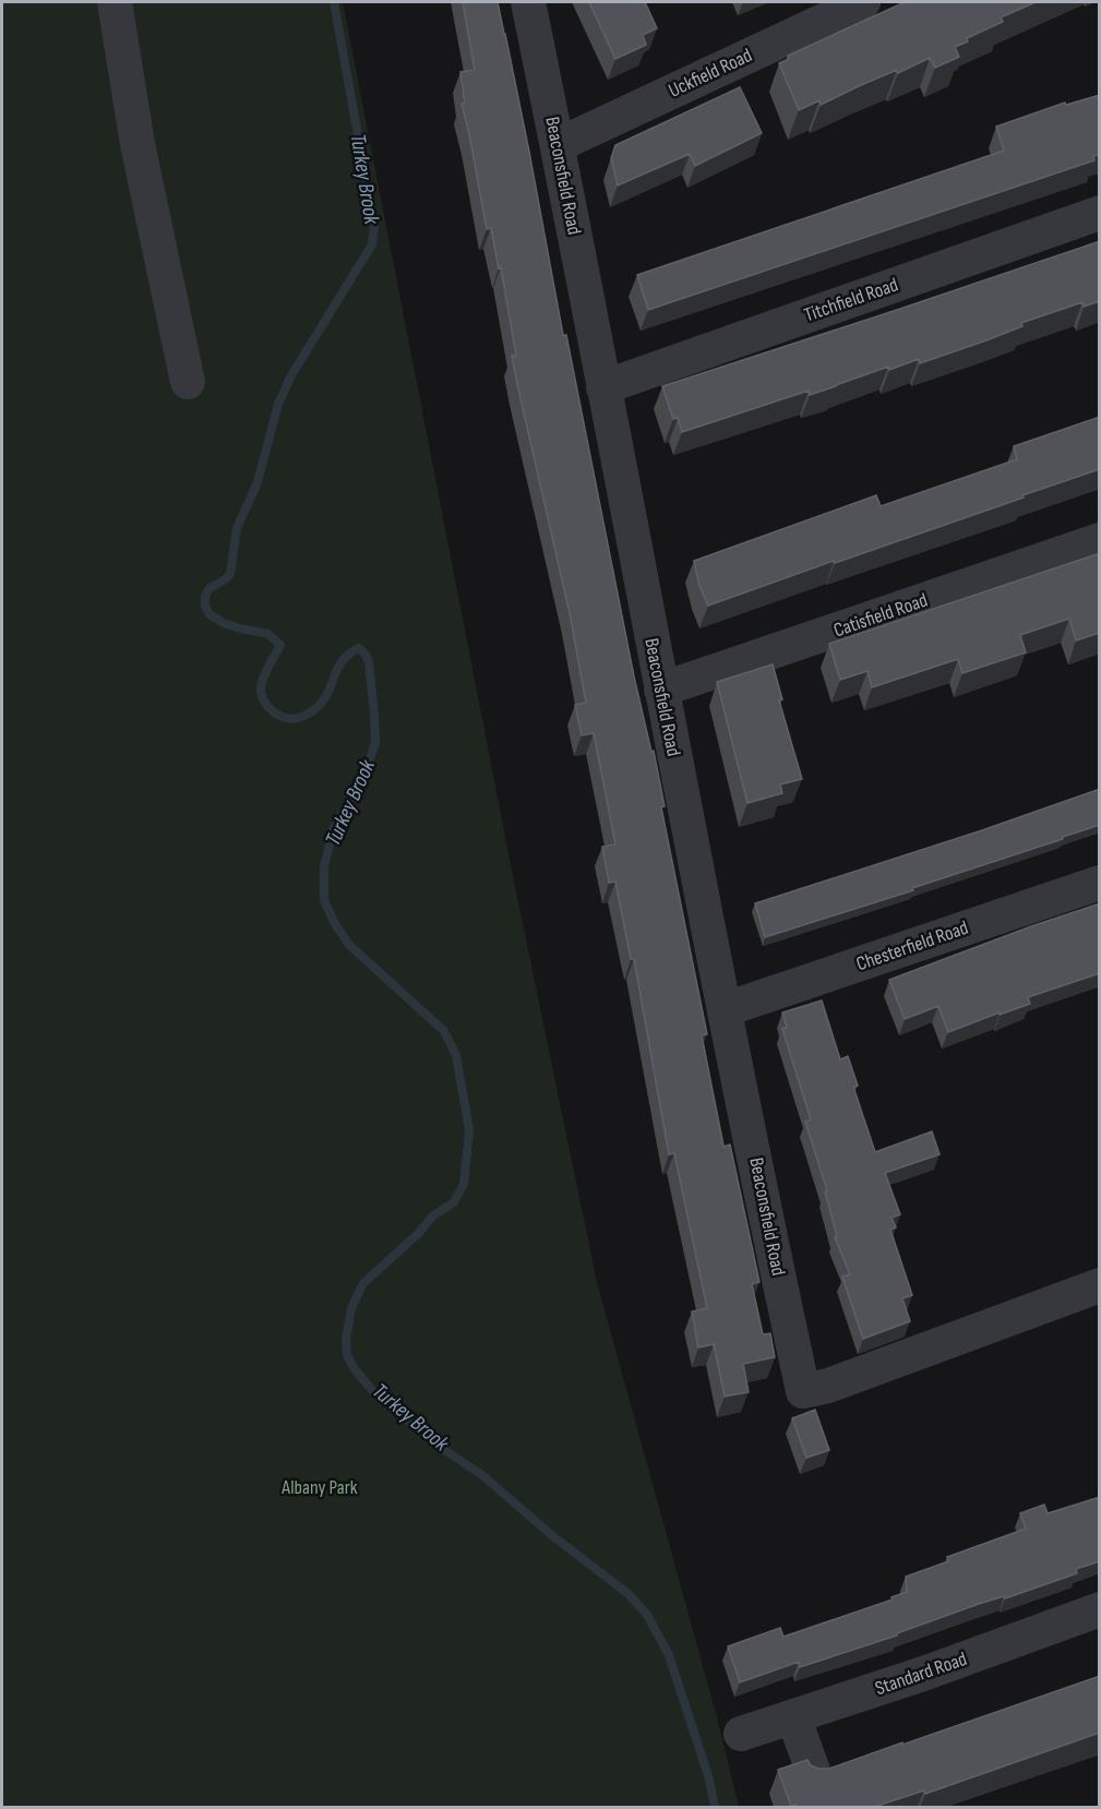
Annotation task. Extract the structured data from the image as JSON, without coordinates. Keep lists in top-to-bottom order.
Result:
{
  "streets": {
    "street": [
      "Uckfield Road",
      "Beaconsfield Road",
      "Titchfield Road",
      "Catisfield Road",
      "Chesterfield Road",
      "Standard Road"
    ]
  },
  "crossings": [
    ["Uckfield Road", "Beaconsfield Road"],
    ["Beaconsfield Road", "Titchfield Road"],
    ["Beaconsfield Road", "Catisfield Road"],
    ["Beaconsfield Road", "Chesterfield Road"]
  ],
  "water": ["Turkey Brook"],
  "parks": ["Albany Park"]
}
